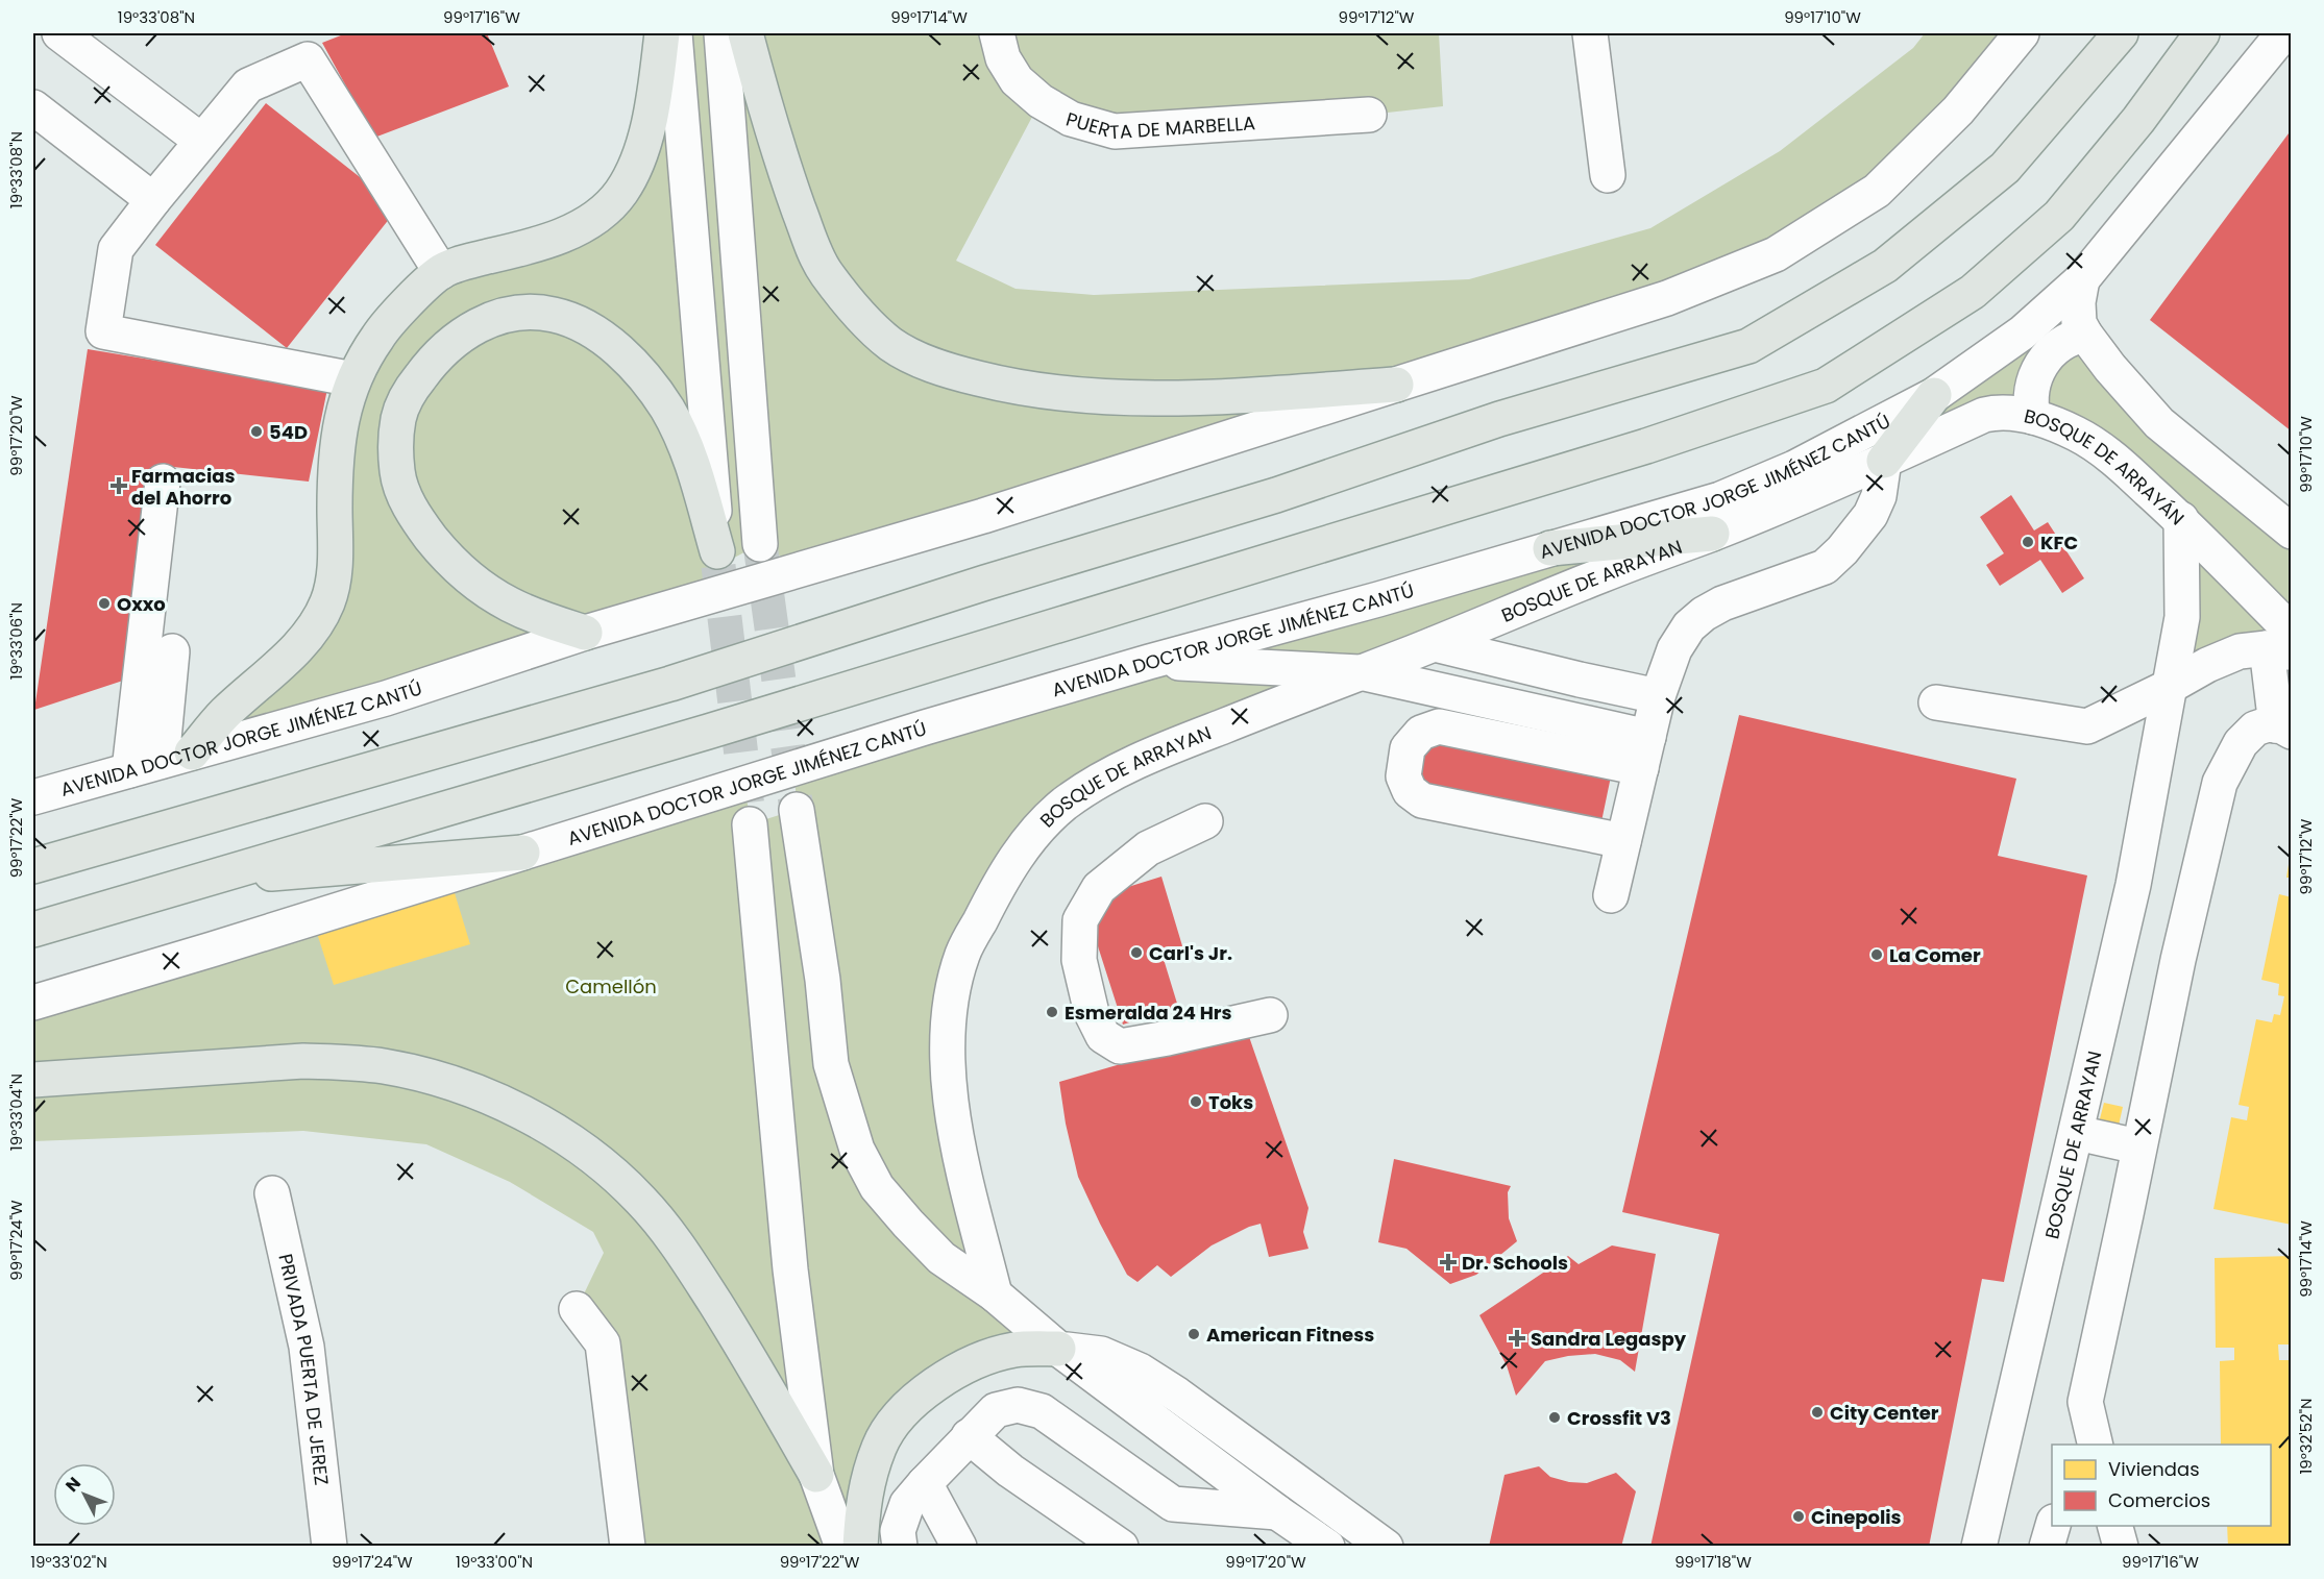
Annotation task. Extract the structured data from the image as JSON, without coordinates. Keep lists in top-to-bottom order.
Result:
{
  "streets": {
    "street": [
      "PUERTA DE MARBELLA",
      "BOSQUE DE ARRAYÁN",
      "AVENIDA DOCTOR JORGE JIMÉNEZ CANTÚ",
      "BOSQUE DE ARRAYAN",
      "PRIVADA PUERTA DE JEREZ"
    ]
  },
  "crossings": [
    ["BOSQUE DE ARRAYÁN", "BOSQUE DE ARRAYAN"]
  ],
  "parks": ["Camellón"],
  "places": {
    "other": [
      "54D",
      "KFC",
      "Oxxo",
      "Carl's Jr.",
      "La Comer",
      "Esmeralda 24 Hrs",
      "Toks",
      "American Fitness",
      "City Center",
      "Crossfit V3",
      "Cinepolis"
    ],
    "health": ["Farmacias del Ahorro", "Dr. Schools", "Sandra Legaspy"]
  },
  "legend": ["Viviendas", "Comercios"],
  "north": "top left",
  "coordinates": [
    "19°33'08\"N",
    "99°17'16\"W",
    "99°17'14\"W",
    "99°17'12\"W",
    "99°17'10\"W",
    "99°17'20\"W",
    "19°33'06\"N",
    "99°17'22\"W",
    "19°33'04\"N",
    "99°17'24\"W",
    "19°32'52\"N",
    "19°33'02\"N",
    "19°33'00\"N",
    "99°17'18\"W"
  ]
}
